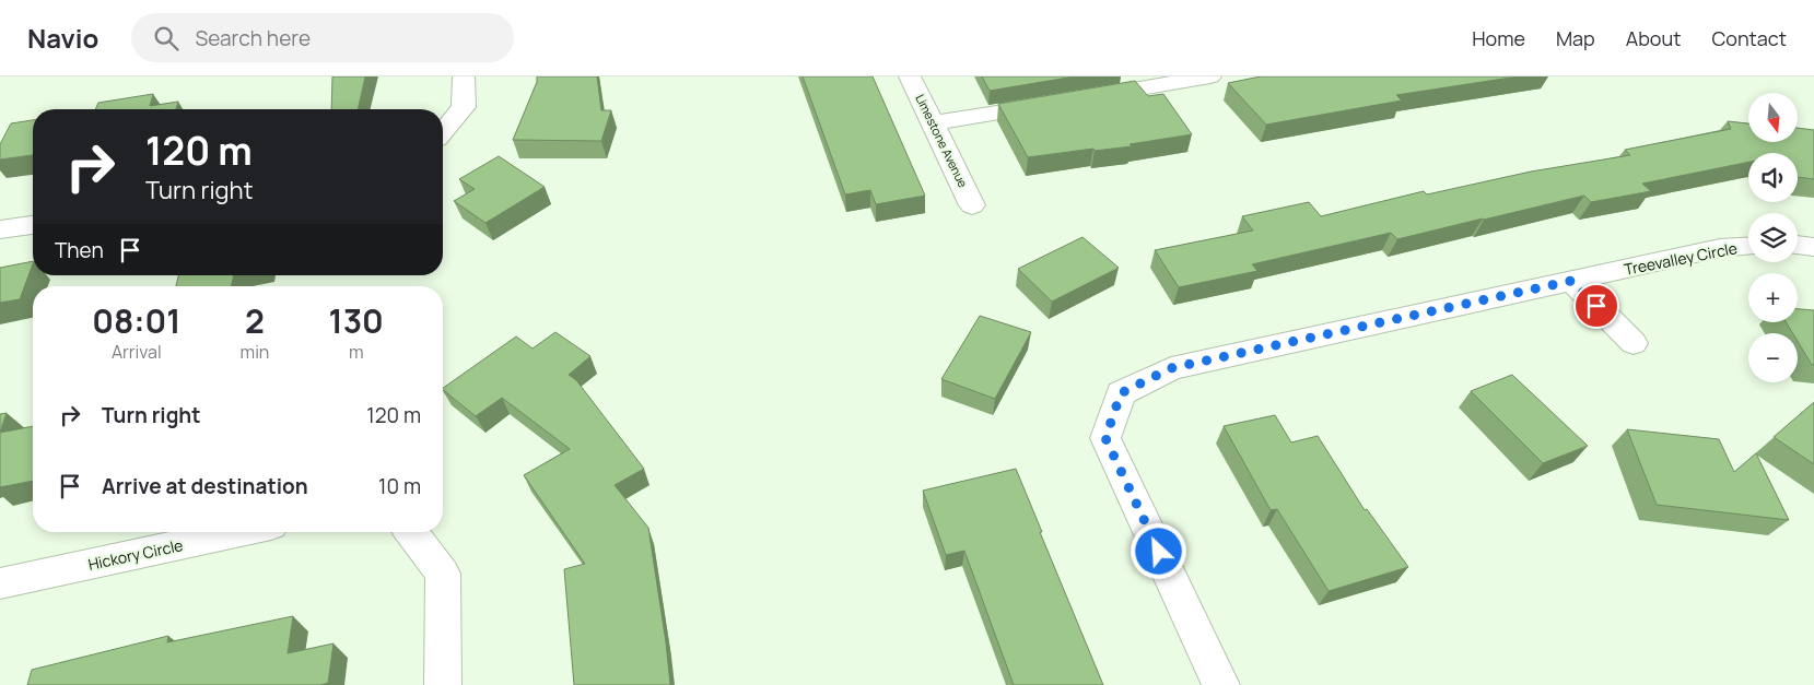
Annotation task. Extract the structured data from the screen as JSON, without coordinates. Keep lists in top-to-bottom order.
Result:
{
  "streets": {
    "street": ["Limestone Avenue", "Treevalley Circle", "Hickory Circle"]
  },
  "north": "bottom",
  "page": {
    "header": "Navio",
    "search": "Search here",
    "nav": [
      "Home",
      "Map",
      "About",
      "Contact"
    ],
    "map_buttons": ["+", "−"],
    "turn": ["120 m", "Turn right"],
    "then": "Then",
    "eta": [
      "08:01",
      "Arrival",
      "2",
      "min",
      "130",
      "m"
    ],
    "list": [
      {
        "name": "Turn right",
        "value": "120 m"
      },
      {
        "name": "Arrive at destination",
        "value": "10 m"
      }
    ]
  }
}
